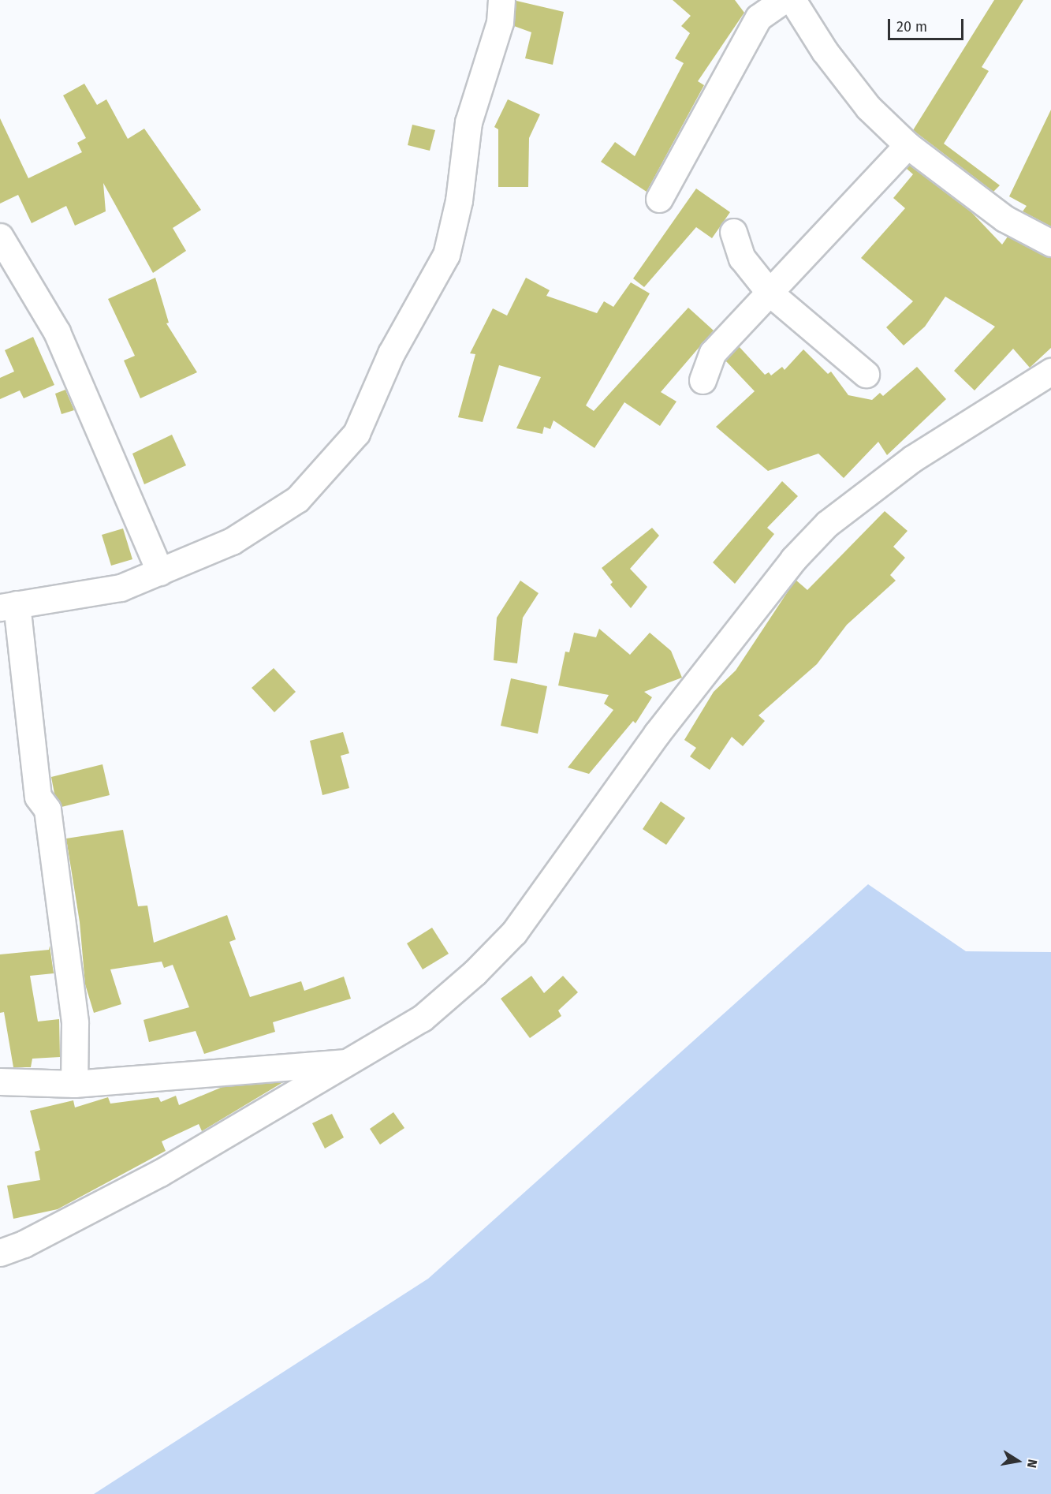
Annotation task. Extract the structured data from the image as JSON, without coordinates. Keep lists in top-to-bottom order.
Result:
{
  "scale_bar": "20 m",
  "north": "right"
}
